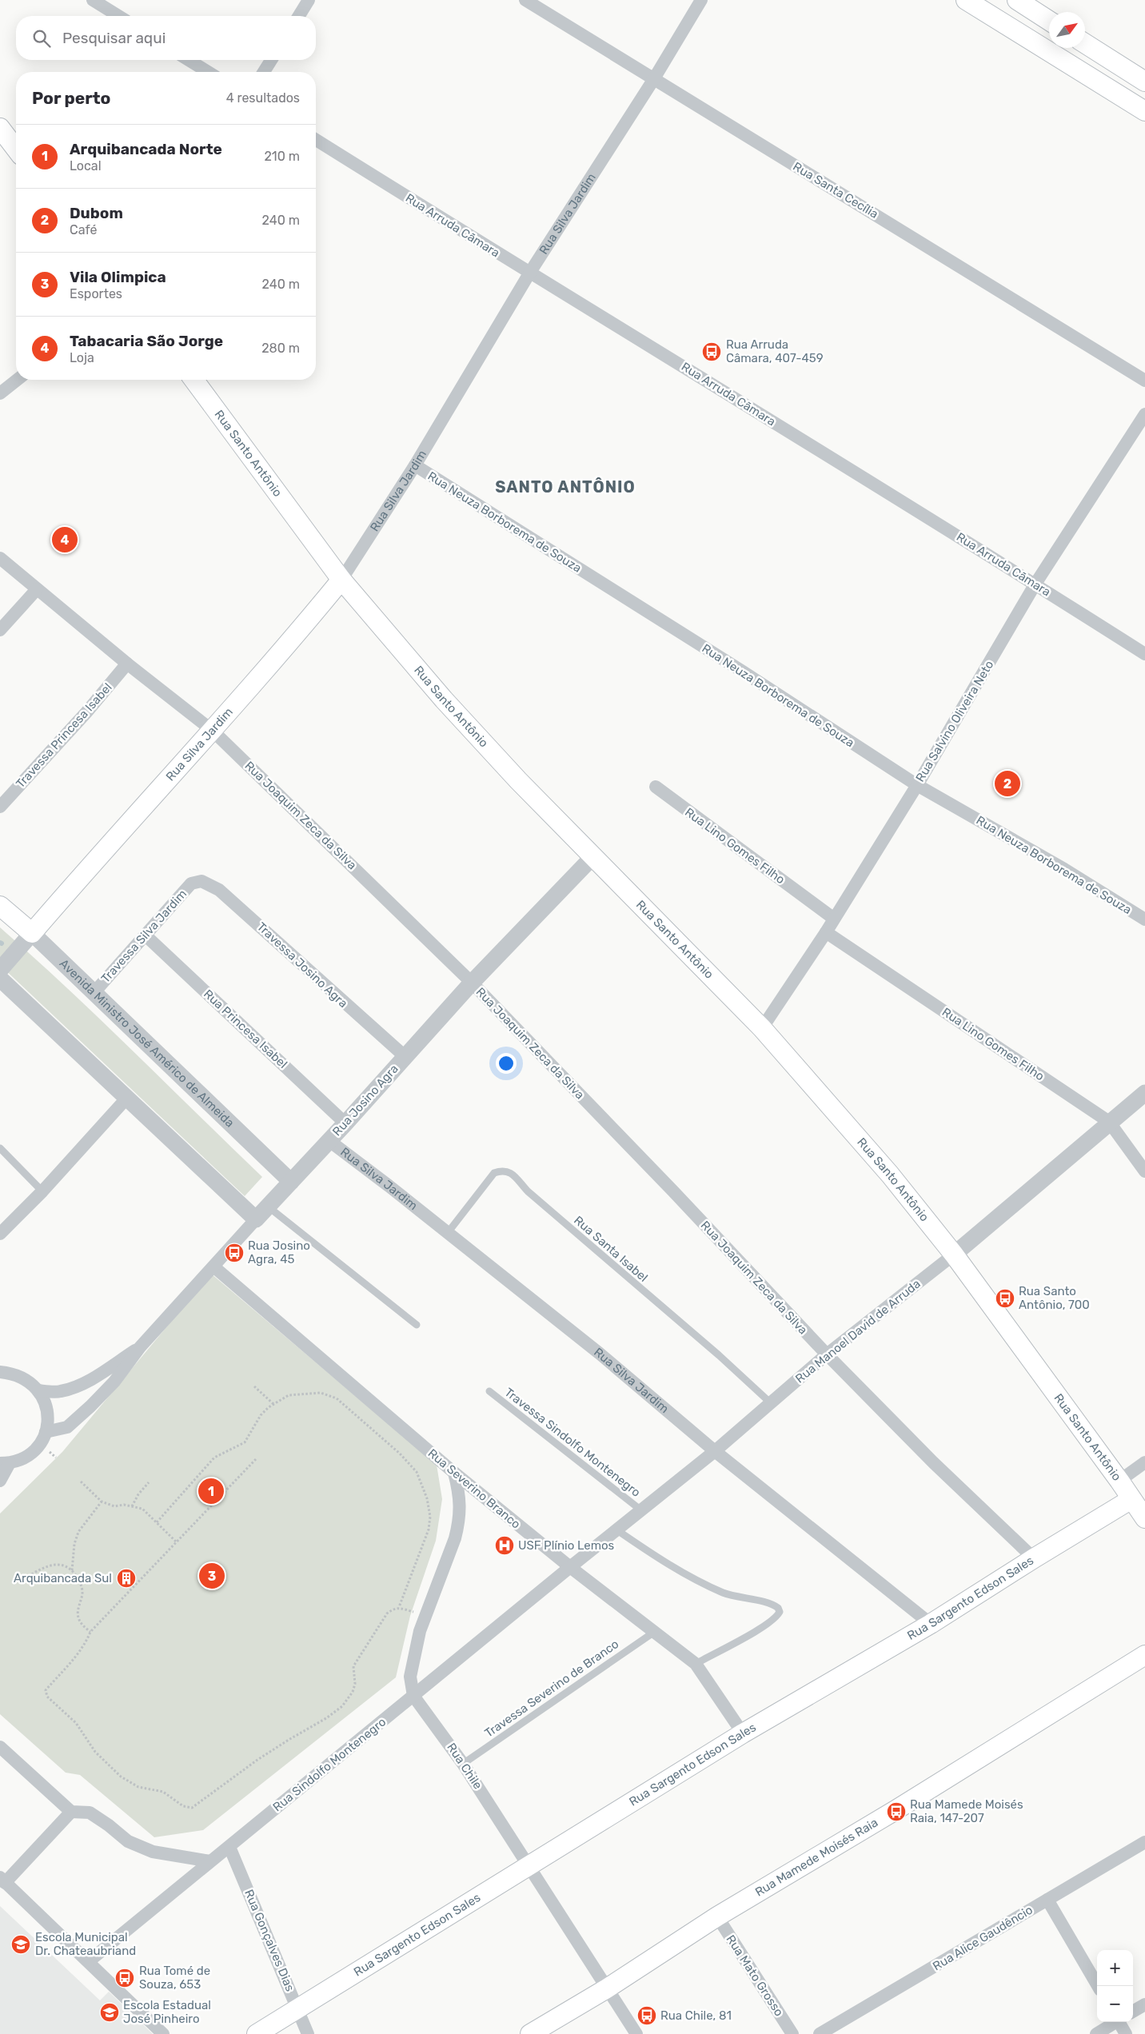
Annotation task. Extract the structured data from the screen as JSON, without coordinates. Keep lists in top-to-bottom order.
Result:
{
  "streets": {
    "main road": [
      "Rua Silva Jardim",
      "Rua Santo Antônio",
      "Avenida Ministro José Américo de Almeida",
      "Rua Sargento Edson Sales",
      "Rua Mamede Moisés Raia"
    ],
    "street": [
      "Rua Santa Cecília",
      "Rua Arruda Cãmara",
      "Rua Neuza Borborema de Souza",
      "Rua Salvino Oliveira Neto",
      "Travessa Princesa Isabel",
      "Rua Joaquim Zeca da Silva",
      "Rua Lino Gomes Filho",
      "Travessa Silva Jardim",
      "Travessa Josino Agra",
      "Rua Princesa Isabel",
      "Rua Josino Agra",
      "Rua Manoel David de Arruda",
      "Rua Severino Branco",
      "Rua Sindolfo Montenegro",
      "Rua Chile",
      "Rua Alice Gaudêncio",
      "Rua Gonçalves Dias",
      "Rua Mato Grosso"
    ],
    "lane": ["Rua Santa Isabel", "Travessa Sindolfo Montenegro", "Travessa Severino de Branco"]
  },
  "crossings": [
    ["Rua Santa Cecília", "Rua Silva Jardim"],
    ["Rua Silva Jardim", "Rua Arruda Cãmara"],
    ["Rua Silva Jardim", "Rua Santo Antônio"],
    ["Rua Silva Jardim", "Rua Neuza Borborema de Souza"],
    ["Rua Silva Jardim", "Rua Joaquim Zeca da Silva"],
    ["Rua Silva Jardim", "Avenida Ministro José Américo de Almeida"],
    ["Rua Silva Jardim", "Rua Josino Agra"],
    ["Rua Silva Jardim", "Rua Santa Isabel"],
    ["Rua Silva Jardim", "Rua Manoel David de Arruda"],
    ["Rua Silva Jardim", "Rua Sargento Edson Sales"],
    ["Rua Arruda Cãmara", "Rua Salvino Oliveira Neto"],
    ["Rua Santo Antônio", "Rua Salvino Oliveira Neto"],
    ["Rua Santo Antônio", "Rua Josino Agra"],
    ["Rua Santo Antônio", "Rua Manoel David de Arruda"],
    ["Rua Santo Antônio", "Rua Sargento Edson Sales"],
    ["Rua Neuza Borborema de Souza", "Rua Salvino Oliveira Neto"],
    ["Rua Salvino Oliveira Neto", "Rua Lino Gomes Filho"],
    ["Travessa Princesa Isabel", "Rua Joaquim Zeca da Silva"],
    ["Rua Joaquim Zeca da Silva", "Rua Josino Agra"],
    ["Rua Joaquim Zeca da Silva", "Rua Manoel David de Arruda"],
    ["Rua Joaquim Zeca da Silva", "Rua Sargento Edson Sales"],
    ["Rua Lino Gomes Filho", "Rua Manoel David de Arruda"],
    ["Travessa Silva Jardim", "Travessa Josino Agra"],
    ["Travessa Silva Jardim", "Rua Princesa Isabel"],
    ["Travessa Silva Jardim", "Avenida Ministro José Américo de Almeida"],
    ["Travessa Josino Agra", "Rua Josino Agra"],
    ["Rua Princesa Isabel", "Rua Josino Agra"],
    ["Avenida Ministro José Américo de Almeida", "Rua Josino Agra"],
    ["Rua Josino Agra", "Rua Severino Branco"],
    ["Rua Santa Isabel", "Rua Manoel David de Arruda"],
    ["Rua Manoel David de Arruda", "Travessa Sindolfo Montenegro"],
    ["Rua Manoel David de Arruda", "Rua Severino Branco"],
    ["Rua Manoel David de Arruda", "Rua Sindolfo Montenegro"],
    ["Rua Severino Branco", "Rua Sargento Edson Sales"],
    ["Rua Severino Branco", "Travessa Severino de Branco"],
    ["Rua Severino Branco", "Rua Sindolfo Montenegro"],
    ["Rua Severino Branco", "Rua Chile"],
    ["Rua Sargento Edson Sales", "Rua Chile"],
    ["Rua Sargento Edson Sales", "Rua Gonçalves Dias"],
    ["Travessa Severino de Branco", "Rua Chile"],
    ["Rua Sindolfo Montenegro", "Rua Chile"],
    ["Rua Sindolfo Montenegro", "Rua Gonçalves Dias"],
    ["Rua Chile", "Rua Mamede Moisés Raia"],
    ["Rua Mamede Moisés Raia", "Rua Mato Grosso"]
  ],
  "districts": ["SANTO ANTÔNIO"],
  "places": {
    "bus stop": [
      "Rua Arruda Câmara, 407-459",
      "Rua Josino Agra, 45",
      "Rua Santo Antônio, 700",
      "Rua Mamede Moisés Raia, 147-207",
      "Rua Tomé de Souza, 653",
      "Rua Chile, 81"
    ],
    "hospital": ["USF Plínio Lemos"],
    "building": ["Arquibancada Sul"],
    "school or university": ["Escola Municipal Dr. Chateaubriand", "Escola Estadual José Pinheiro"]
  },
  "north": "top right",
  "page": {
    "search": "Pesquisar aqui",
    "heading": ["Por perto", "4 resultados"],
    "list": [
      {
        "mark": "1",
        "name": "Arquibancada Norte",
        "note": "Local",
        "value": "210 m"
      },
      {
        "mark": "2",
        "name": "Dubom",
        "note": "Café",
        "value": "240 m"
      },
      {
        "mark": "3",
        "name": "Vila Olimpica",
        "note": "Esportes",
        "value": "240 m"
      },
      {
        "mark": "4",
        "name": "Tabacaria São Jorge",
        "note": "Loja",
        "value": "280 m"
      }
    ],
    "pins": [
      "4",
      "2",
      "1",
      "3"
    ],
    "map_buttons": ["+", "−"]
  }
}
